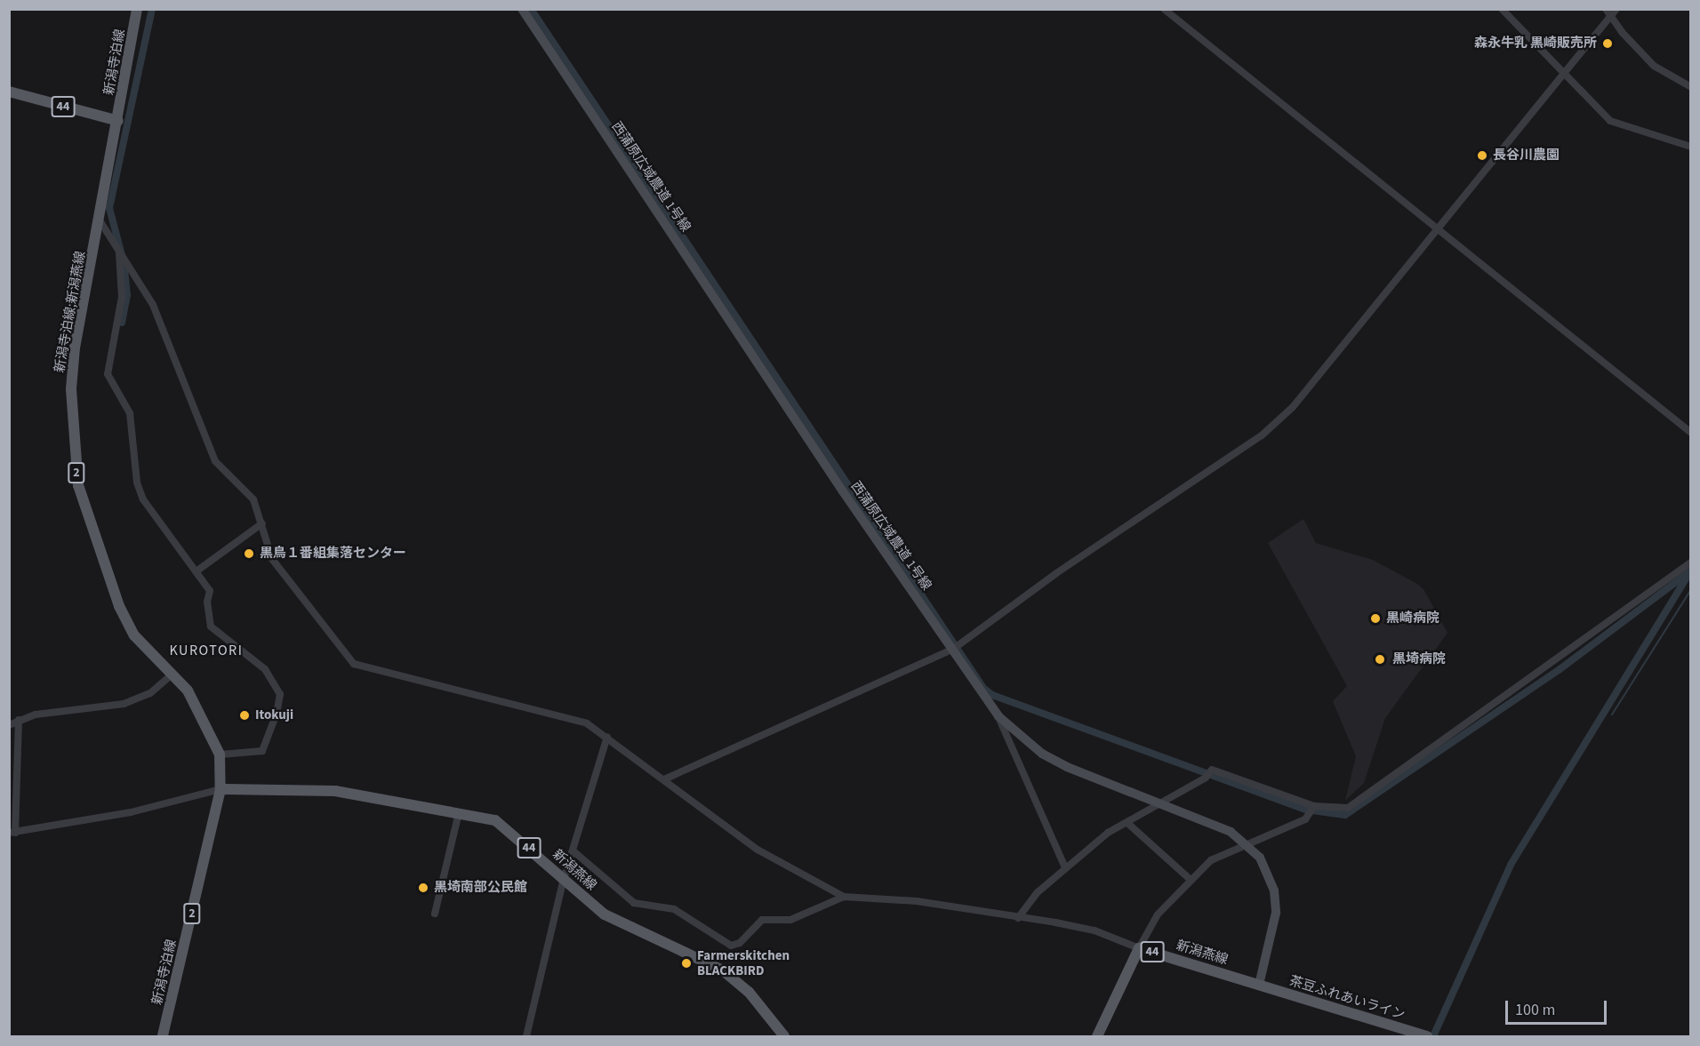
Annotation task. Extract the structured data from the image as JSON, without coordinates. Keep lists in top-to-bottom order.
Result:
{
  "streets": {
    "main road": [
      "新潟寺泊線",
      "44",
      "新潟寺泊線;新潟燕線",
      "2",
      "新潟燕線",
      "茶豆ふれあいライン"
    ],
    "street": ["西蒲原広域農道 1号線"]
  },
  "crossings": [
    ["新潟寺泊線", "44"],
    ["新潟寺泊線", "新潟寺泊線;新潟燕線"],
    ["新潟寺泊線", "新潟燕線"],
    ["44", "新潟寺泊線;新潟燕線"],
    ["44", "新潟燕線"],
    ["西蒲原広域農道 1号線", "新潟燕線"],
    ["西蒲原広域農道 1号線", "茶豆ふれあいライン"],
    ["新潟寺泊線;新潟燕線", "新潟燕線"],
    ["新潟燕線", "茶豆ふれあいライン"]
  ],
  "districts": ["KUROTORI"],
  "places": [
    "森永牛乳 黒崎販売所",
    "長谷川農園",
    "黒鳥１番組集落センター",
    "黒崎病院",
    "黒埼病院",
    "Itokuji",
    "黒埼南部公民館",
    "Farmerskitchen BLACKBIRD"
  ],
  "scale_bar": "100 m"
}
